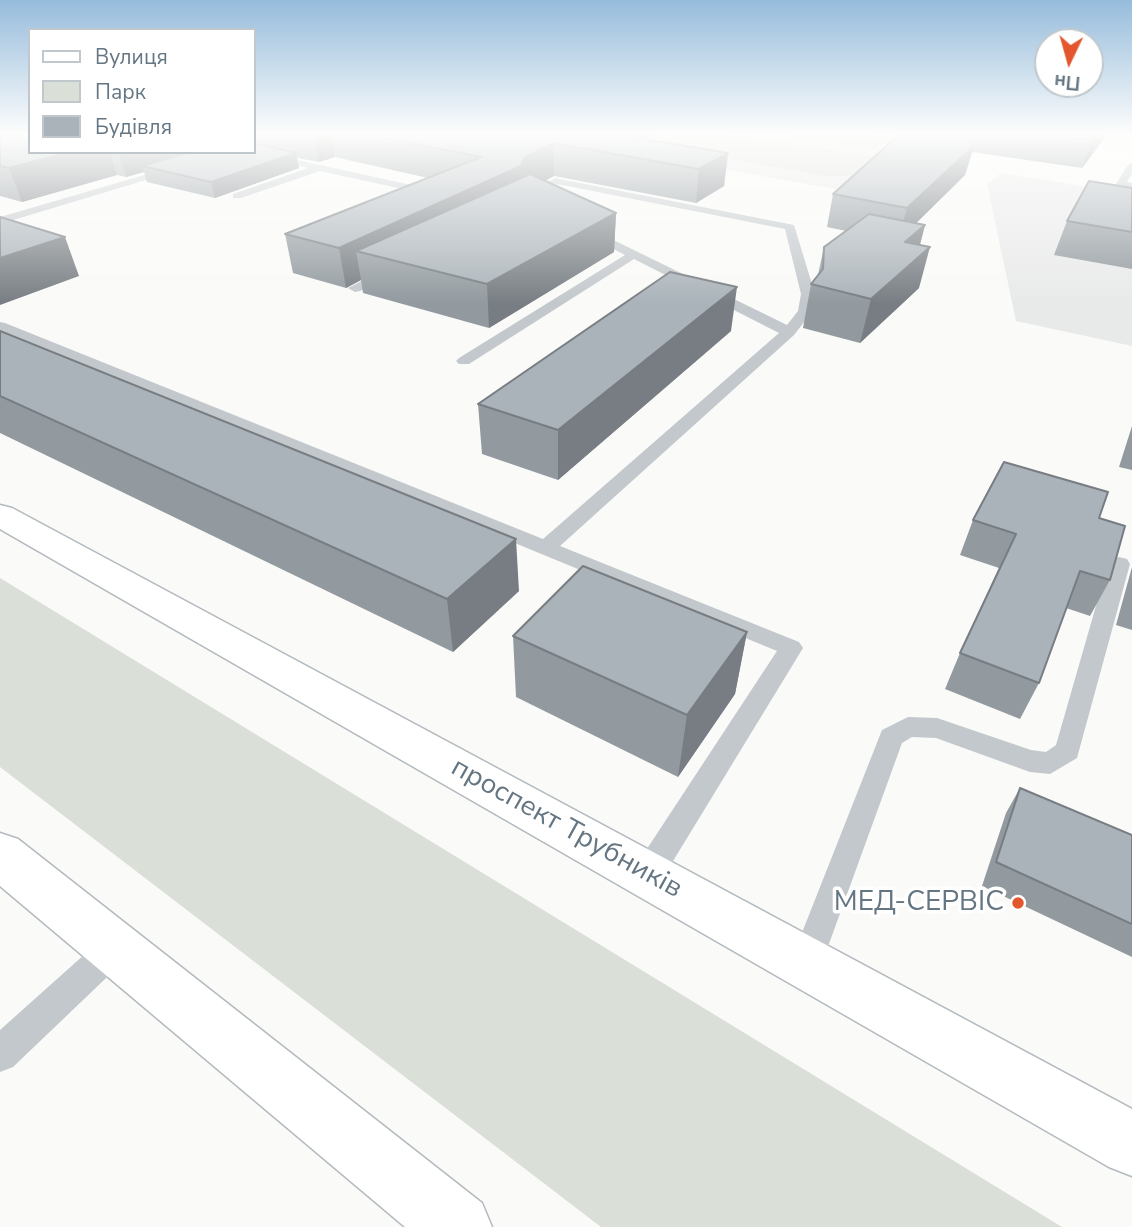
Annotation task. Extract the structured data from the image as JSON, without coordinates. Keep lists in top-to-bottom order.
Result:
{
  "streets": {
    "main road": ["проспект Трубників"]
  },
  "places": ["МЕД-СЕРВІС"],
  "legend": ["Вулиця", "Парк", "Будівля"],
  "north": "bottom"
}
